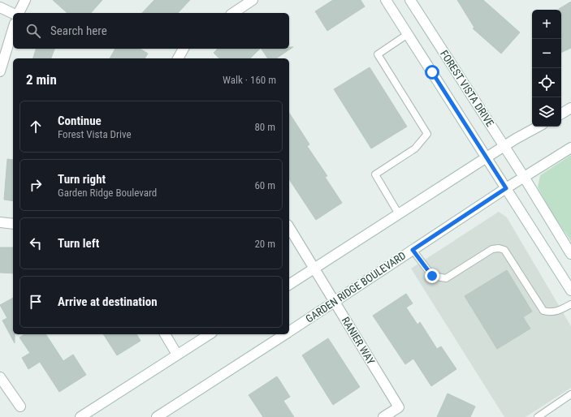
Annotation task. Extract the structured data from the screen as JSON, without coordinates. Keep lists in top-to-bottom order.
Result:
{
  "streets": {
    "main road": ["FOREST VISTA DRIVE", "GARDEN RIDGE BOULEVARD", "RANIER WAY"]
  },
  "crossings": [
    ["FOREST VISTA DRIVE", "GARDEN RIDGE BOULEVARD"],
    ["GARDEN RIDGE BOULEVARD", "RANIER WAY"]
  ],
  "page": {
    "map_buttons": ["+", "−"],
    "search": "Search here",
    "heading": ["2 min", "Walk · 160 m"],
    "list": [
      ["Continue", "Forest Vista Drive", "80 m"],
      ["Turn right", "Garden Ridge Boulevard", "60 m"],
      ["Turn left", "20 m"],
      "Arrive at destination"
    ]
  }
}
